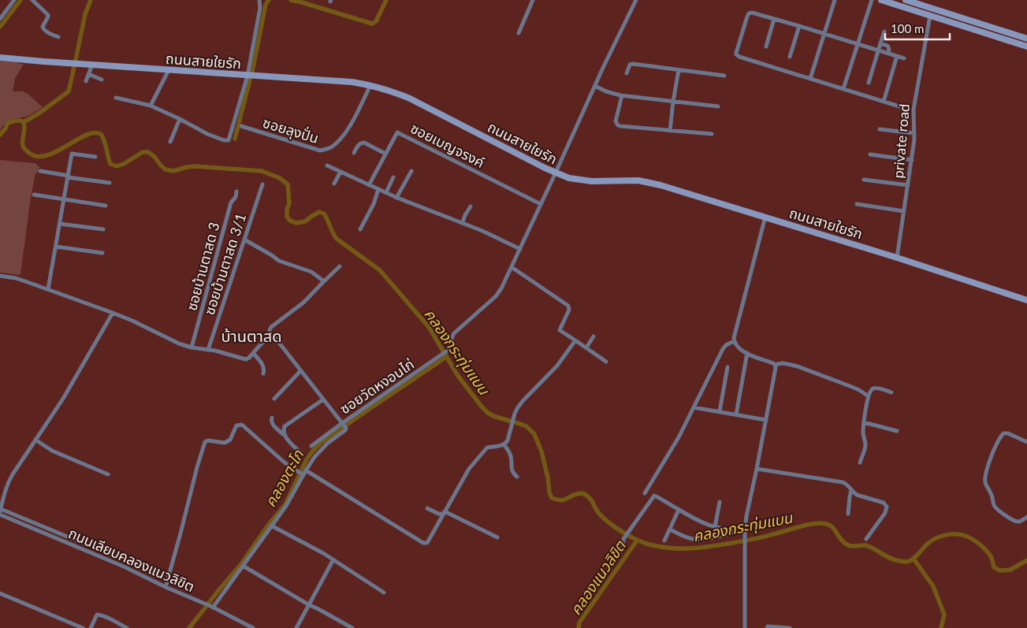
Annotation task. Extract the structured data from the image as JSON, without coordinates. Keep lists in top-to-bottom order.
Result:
{
  "streets": {
    "street": [
      "ถนนสายใยรัก",
      "ซอยลุงปั่น",
      "private road",
      "ซอยเบญจรงค์",
      "ซอยบ้านตาสด 3/1",
      "ซอยบ้านตาสด 3",
      "ซอยวัดหงอนไก่",
      "ถนนเลียบคลองแนวลิขิต"
    ]
  },
  "crossings": [
    ["ถนนสายใยรัก", "ซอยลุงปั่น"],
    ["ถนนสายใยรัก", "private road"]
  ],
  "districts": ["บ้านตาสด"],
  "water": ["คลองกระทุ่มแบน", "คลองตะโก", "คลองแนวลิขิต"],
  "scale_bar": "100 m"
}
